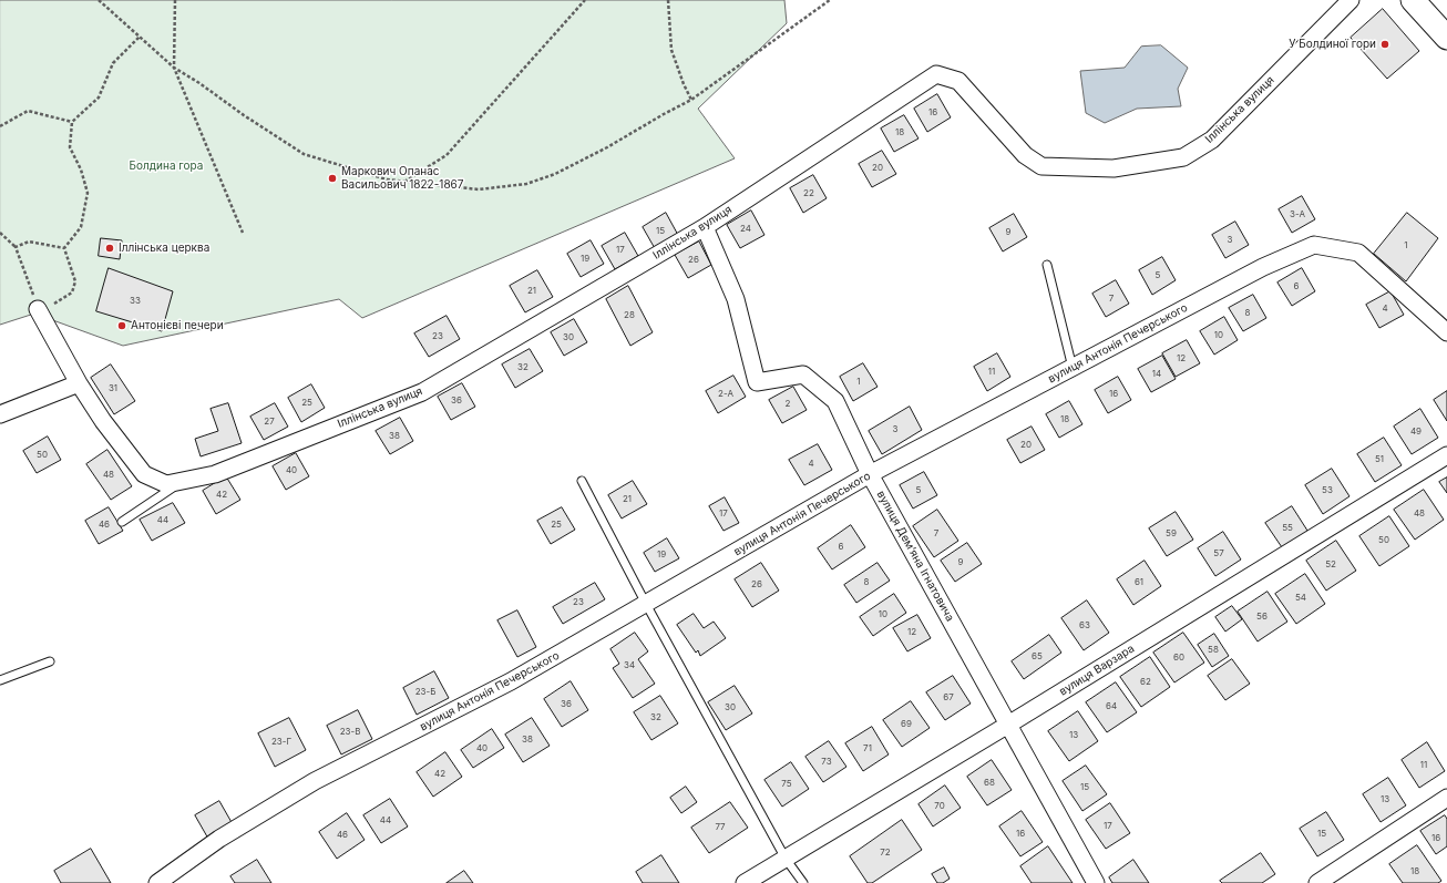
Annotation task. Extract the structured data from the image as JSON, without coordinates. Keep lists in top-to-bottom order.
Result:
{
  "streets": {
    "street": [
      "Іллінська вулиця",
      "вулиця Антонія Печерського",
      "вулиця Демʼяна Ігнатовича",
      "вулиця Варзара"
    ]
  },
  "crossings": [
    ["Іллінська вулиця", "вулиця Демʼяна Ігнатовича"],
    ["вулиця Антонія Печерського", "вулиця Демʼяна Ігнатовича"],
    ["вулиця Демʼяна Ігнатовича", "вулиця Варзара"]
  ],
  "parks": ["Болдина гора"],
  "places": [
    "У Болдиної гори",
    "Маркович Опанас Васильович 1822-1867",
    "Іллінська церква",
    "Антонієві печери"
  ],
  "house_numbers": [
    "16",
    "18",
    "20",
    "22",
    "3-А",
    "24",
    "15",
    "9",
    "3",
    "1",
    "17",
    "19",
    "26",
    "5",
    "6",
    "21",
    "7",
    "33",
    "4",
    "8",
    "28",
    "10",
    "23",
    "30",
    "12",
    "32",
    "11",
    "14",
    "1",
    "31",
    "2-А",
    "16",
    "36",
    "25",
    "2",
    "18",
    "27",
    "3",
    "49",
    "38",
    "20",
    "50",
    "51",
    "4",
    "40",
    "48",
    "5",
    "53",
    "42",
    "21",
    "17",
    "48",
    "44",
    "46",
    "25",
    "55",
    "7",
    "59",
    "50",
    "6",
    "57",
    "19",
    "9",
    "52",
    "8",
    "61",
    "26",
    "54",
    "23",
    "10",
    "56",
    "63",
    "12",
    "58",
    "65",
    "60",
    "34",
    "62",
    "23-Б",
    "67",
    "36",
    "64",
    "30",
    "32",
    "69",
    "23-В",
    "13",
    "38",
    "23-Г",
    "40",
    "71",
    "73",
    "11",
    "42",
    "68",
    "75",
    "15",
    "13",
    "70",
    "44",
    "17",
    "77",
    "16",
    "15",
    "46",
    "16",
    "72",
    "18"
  ]
}
